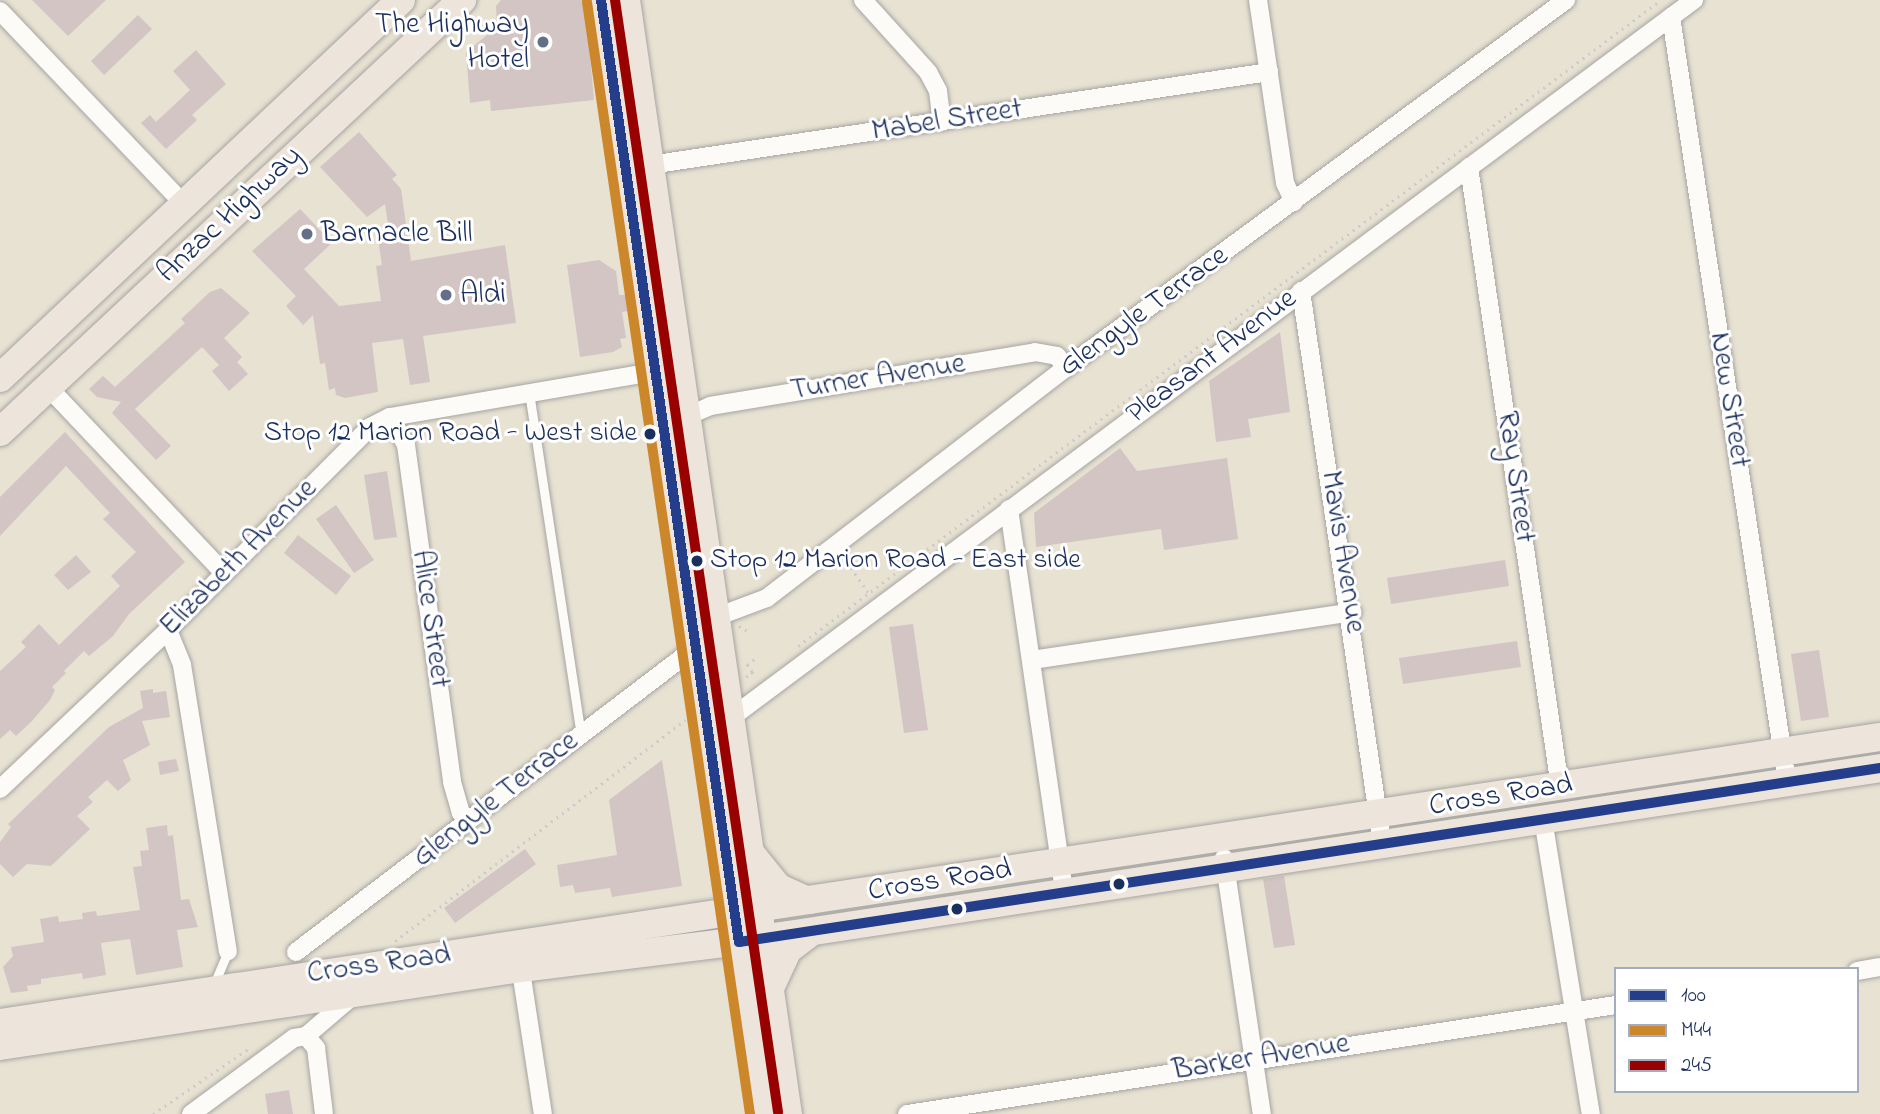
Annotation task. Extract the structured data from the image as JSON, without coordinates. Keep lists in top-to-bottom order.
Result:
{
  "streets": {
    "highway": ["Anzac Highway", "Cross Road"],
    "street": [
      "Mabel Street",
      "Glengyle Terrace",
      "Pleasant Avenue",
      "Turner Avenue",
      "New Street",
      "Ray Street",
      "Mavis Avenue",
      "Elizabeth Avenue",
      "Alice Street",
      "Barker Avenue"
    ]
  },
  "crossings": [
    ["Glengyle Terrace", "Turner Avenue"],
    ["Glengyle Terrace", "Alice Street"],
    ["Pleasant Avenue", "New Street"],
    ["Pleasant Avenue", "Ray Street"],
    ["Pleasant Avenue", "Mavis Avenue"],
    ["New Street", "Cross Road"],
    ["Ray Street", "Cross Road"],
    ["Mavis Avenue", "Cross Road"],
    ["Elizabeth Avenue", "Alice Street"]
  ],
  "places": [
    "The Highway Hotel",
    "Barnacle Bill",
    "Aldi",
    "Stop 12 Marion Road - West side",
    "Stop 12 Marion Road - East side"
  ],
  "lines": ["transit line 100", "transit line 245", "transit line M44"],
  "legend": ["100", "M44", "245"]
}
